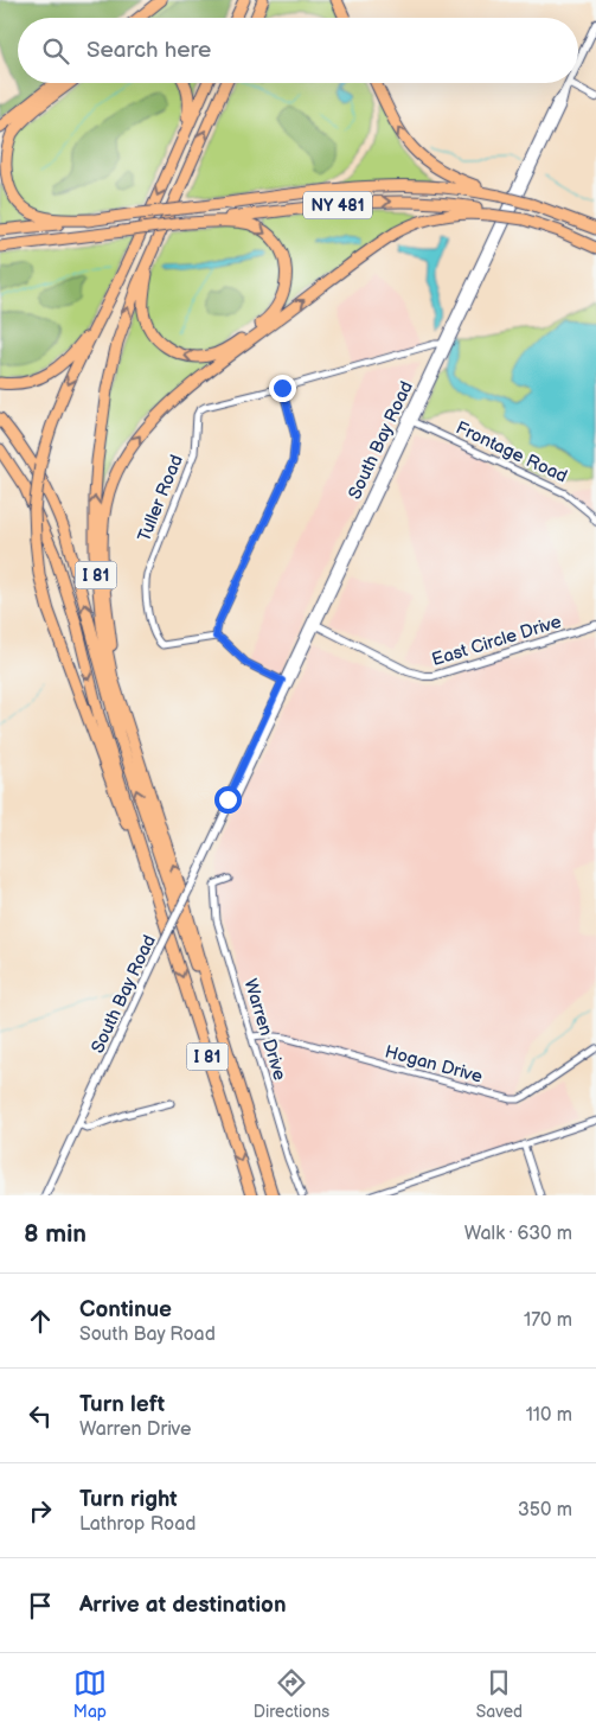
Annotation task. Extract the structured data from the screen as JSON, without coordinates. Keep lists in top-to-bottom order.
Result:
{
  "streets": {
    "highway": ["NY 481", "I 81"],
    "street": [
      "South Bay Road",
      "Frontage Road",
      "Tuller Road",
      "East Circle Drive",
      "Warren Drive",
      "Hogan Drive"
    ]
  },
  "crossings": [
    ["South Bay Road", "Frontage Road"],
    ["South Bay Road", "Tuller Road"],
    ["South Bay Road", "East Circle Drive"],
    ["Warren Drive", "Hogan Drive"]
  ],
  "page": {
    "search": "Search here",
    "heading": ["8 min", "Walk · 630 m"],
    "list": [
      ["Continue", "South Bay Road", "170 m"],
      ["Turn left", "Warren Drive", "110 m"],
      ["Turn right", "Lathrop Road", "350 m"],
      "Arrive at destination"
    ],
    "nav": ["Map", "Directions", "Saved"]
  }
}
